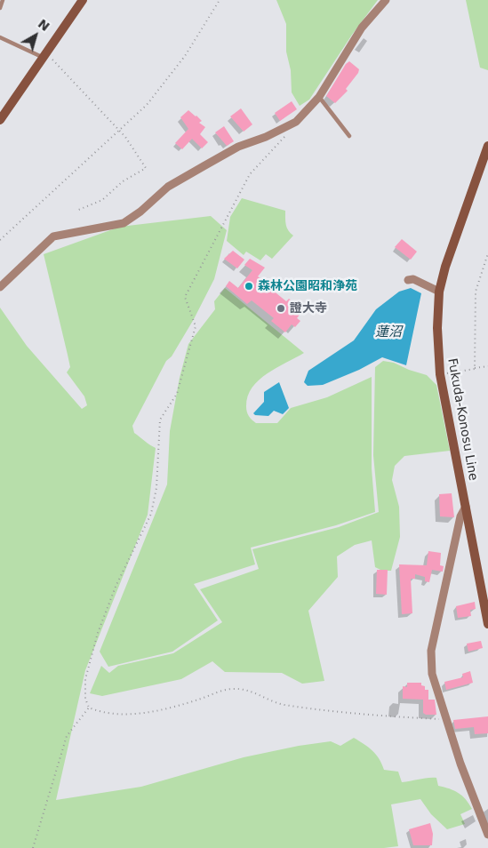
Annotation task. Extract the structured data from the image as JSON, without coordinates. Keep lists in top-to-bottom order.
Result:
{
  "streets": {
    "main road": ["Fukuda-Konosu Line"]
  },
  "water": ["蓮沼"],
  "places": ["森林公園昭和浄苑", "證大寺"],
  "north": "top right"
}
